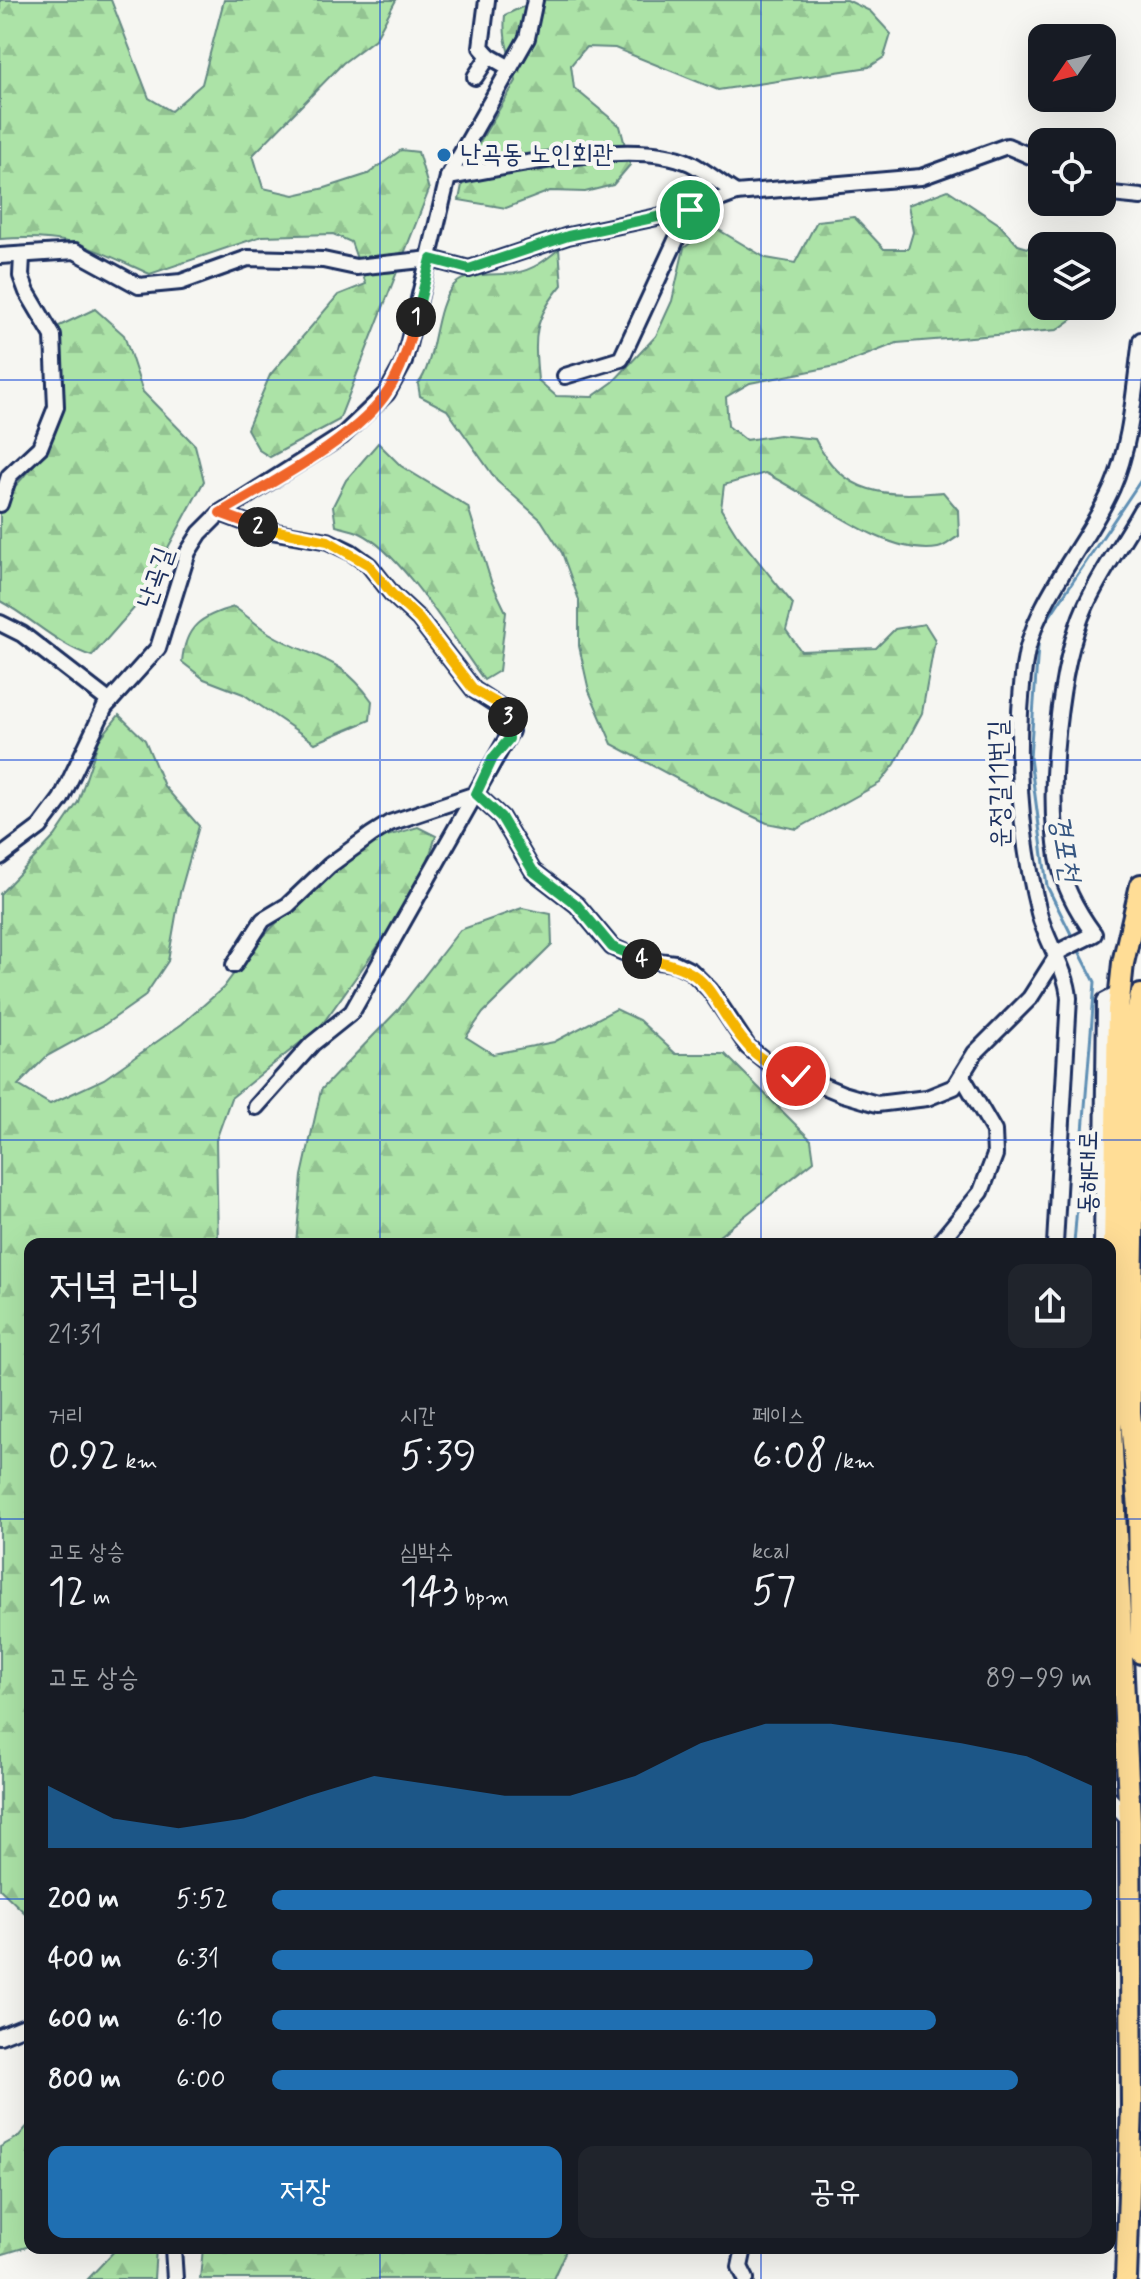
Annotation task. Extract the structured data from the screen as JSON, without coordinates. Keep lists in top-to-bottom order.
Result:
{
  "streets": {
    "highway": ["동해대로"],
    "street": ["난곡길", "운정길11번길"]
  },
  "water": ["경포천"],
  "places": ["난곡동 노인회관"],
  "north": "bottom left",
  "page": {
    "pins": [
      "1",
      "2",
      "3",
      "4"
    ],
    "heading": ["저녁 러닝", "21:31"],
    "stats": [
      ["거리", "0.92 km"],
      ["시간", "5:39"],
      ["페이스", "6:08 /km"],
      ["고도 상승", "12 m"],
      ["심박수", "143 bpm"],
      ["kcal", "57"]
    ],
    "chart": ["고도 상승", "89–99 m"],
    "list": [
      {
        "name": "200 m",
        "note": "5:52"
      },
      {
        "name": "400 m",
        "note": "6:31"
      },
      {
        "name": "600 m",
        "note": "6:10"
      },
      {
        "name": "800 m",
        "note": "6:00"
      }
    ],
    "buttons": ["저장", "공유"]
  }
}
